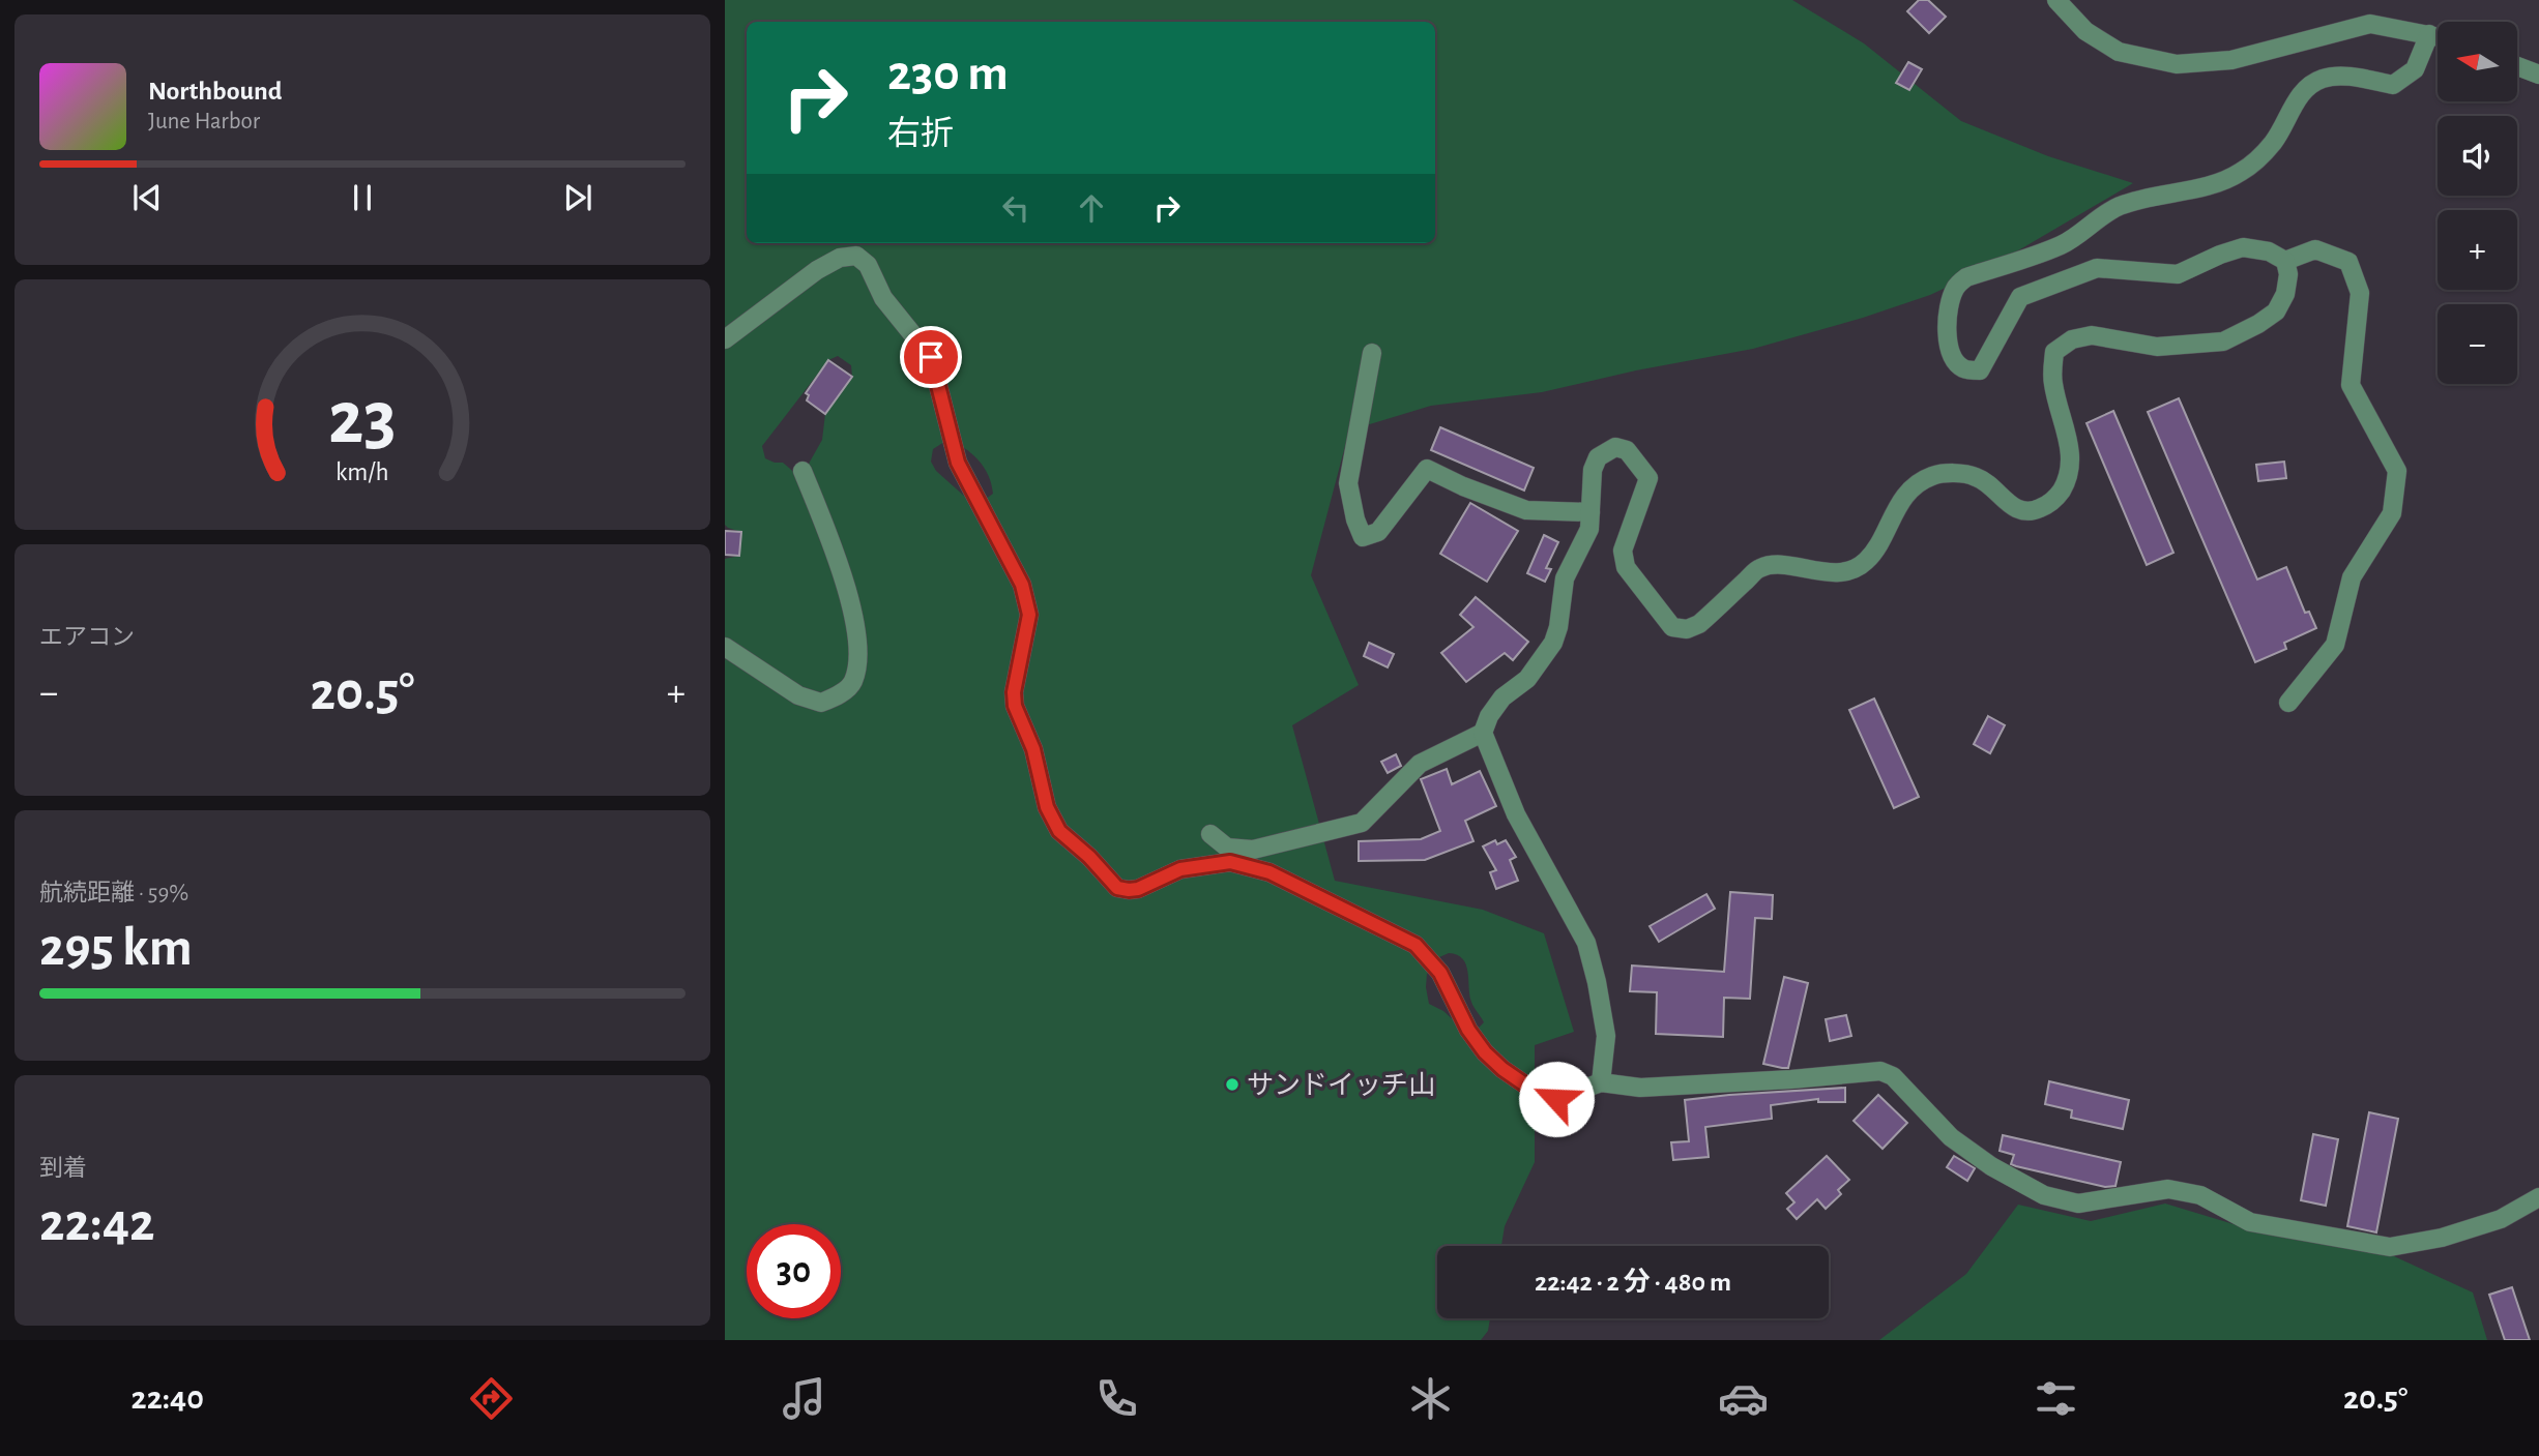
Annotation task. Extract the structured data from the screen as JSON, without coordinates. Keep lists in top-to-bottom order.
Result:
{
  "places": ["サンドイッチ山"],
  "north": "left",
  "page": {
    "map_buttons": ["+", "−"],
    "turn": ["230 m", "右折"],
    "song": ["Northbound", "June Harbor"],
    "tile": [
      "エアコン",
      ["航続距離 · 59%", "295 km"],
      ["到着", "22:42"]
    ],
    "heat": ["−", "20.5°", "+"],
    "limit": "30",
    "trip": "22:42 · 2 分 · 480 m",
    "tabs": ["22:40", "20.5°"],
    "gauge": ["23", "km/h"]
  }
}
